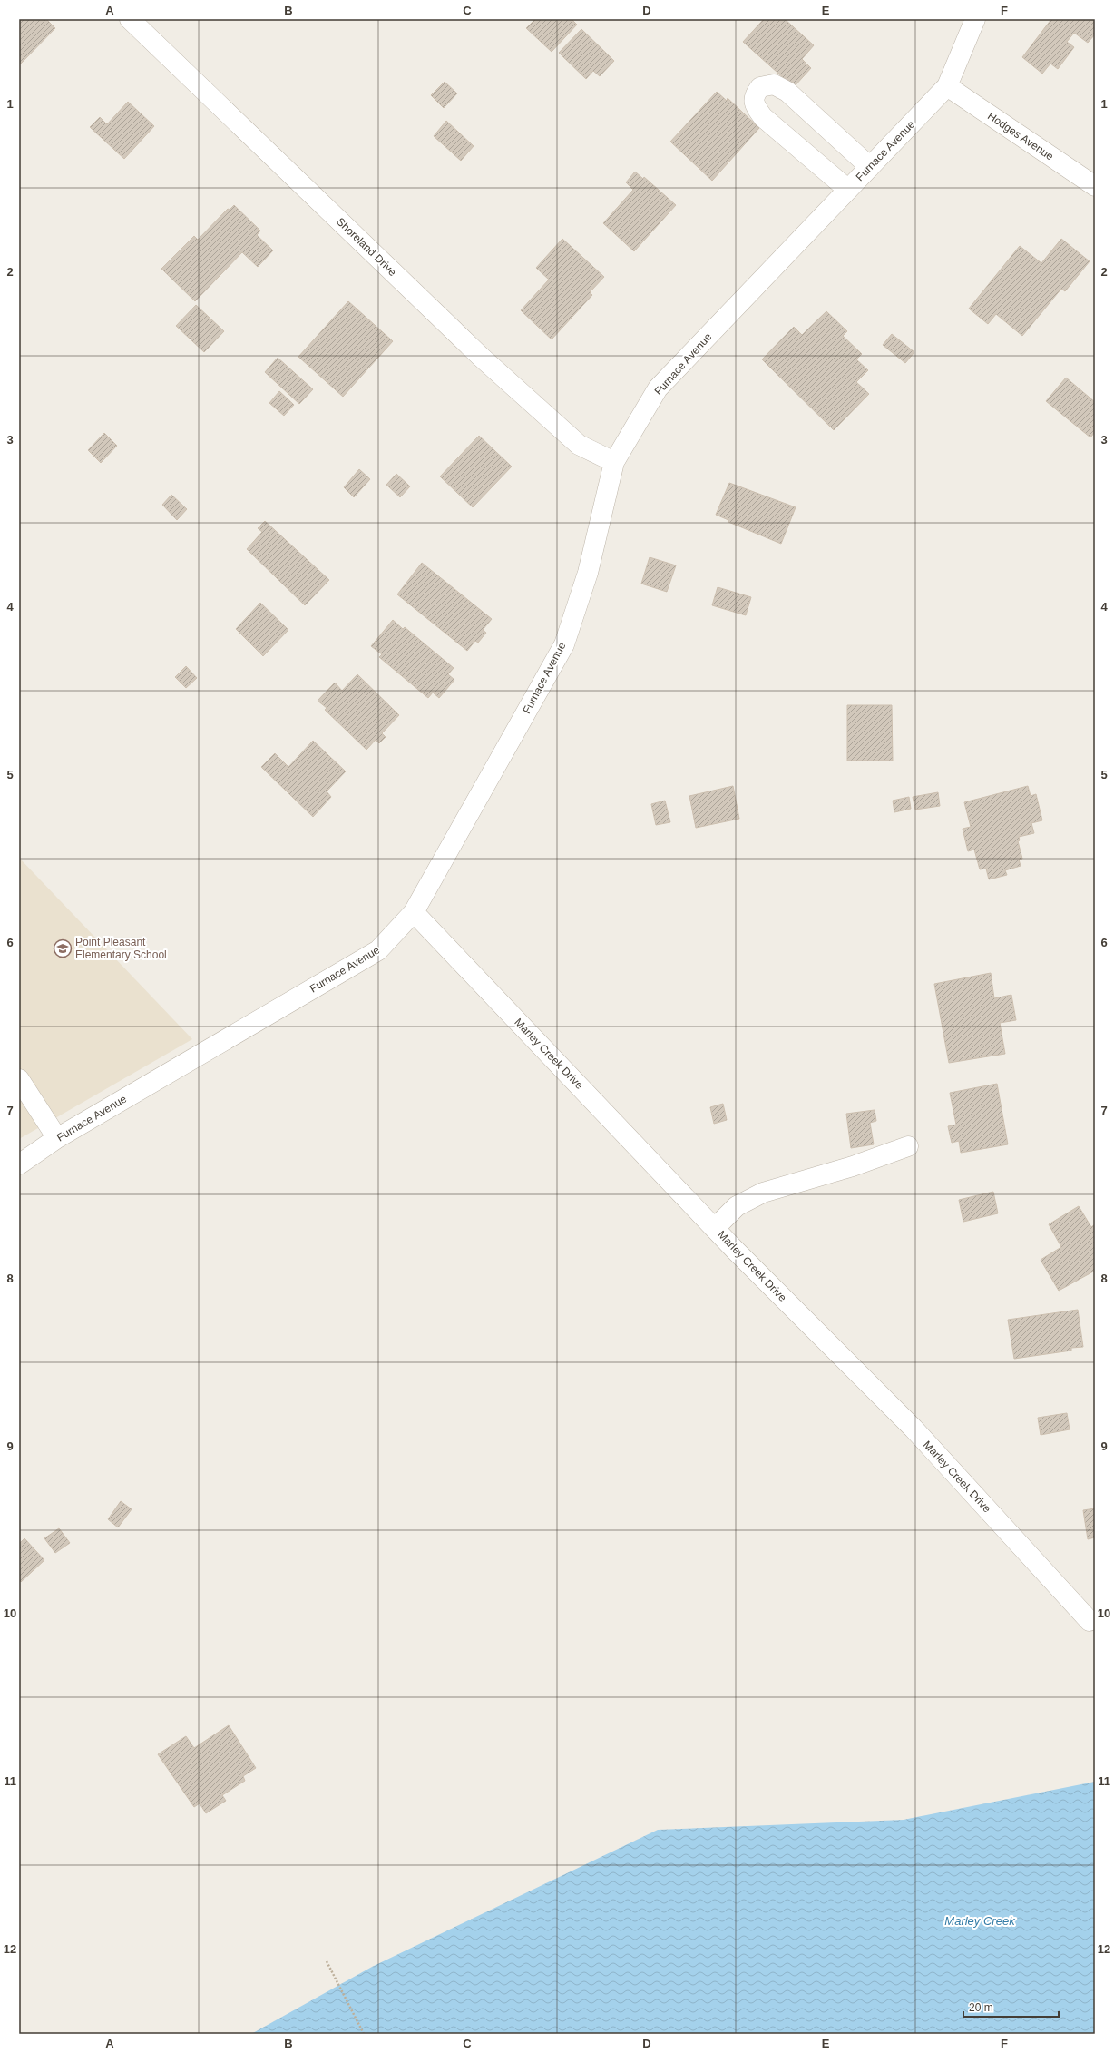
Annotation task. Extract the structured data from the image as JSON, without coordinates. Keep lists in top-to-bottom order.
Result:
{
  "streets": {
    "street": [
      "Hodges Avenue",
      "Furnace Avenue",
      "Shoreland Drive",
      "Marley Creek Drive"
    ]
  },
  "crossings": [
    ["Hodges Avenue", "Furnace Avenue"],
    ["Furnace Avenue", "Shoreland Drive"],
    ["Furnace Avenue", "Marley Creek Drive"]
  ],
  "water": ["Marley Creek"],
  "places": {
    "school or university": ["Point Pleasant Elementary School"]
  },
  "scale_bar": "20 m",
  "grid": {
    "columns": [
      "A",
      "B",
      "C",
      "D",
      "E",
      "F"
    ],
    "rows": [
      "1",
      "2",
      "3",
      "4",
      "5",
      "6",
      "7",
      "8",
      "9",
      "10",
      "11",
      "12"
    ]
  }
}
